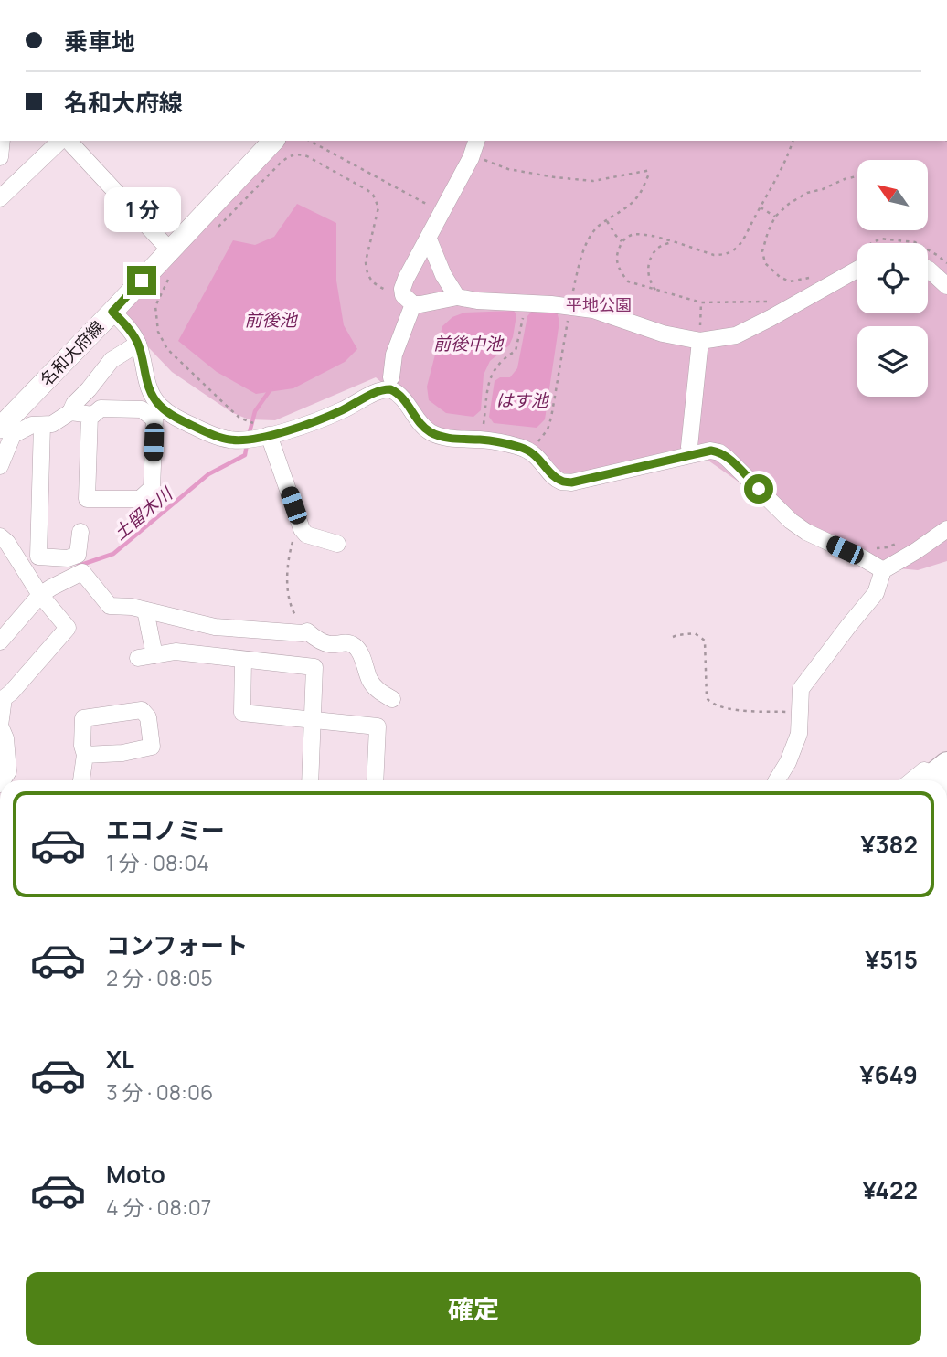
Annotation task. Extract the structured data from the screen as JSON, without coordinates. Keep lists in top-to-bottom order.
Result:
{
  "streets": {
    "main road": ["名和大府線"]
  },
  "water": [
    "前後池",
    "前後中池",
    "はす池",
    "土留木川"
  ],
  "parks": ["平地公園"],
  "north": "top left",
  "page": {
    "banner": ["乗車地", "名和大府線"],
    "bubble": "1 分",
    "list": [
      {
        "name": "エコノミー",
        "note": "1 分 · 08:04",
        "value": "¥382"
      },
      {
        "name": "コンフォート",
        "note": "2 分 · 08:05",
        "value": "¥515"
      },
      {
        "name": "XL",
        "note": "3 分 · 08:06",
        "value": "¥649"
      },
      {
        "name": "Moto",
        "note": "4 分 · 08:07",
        "value": "¥422"
      }
    ],
    "buttons": "確定"
  }
}
